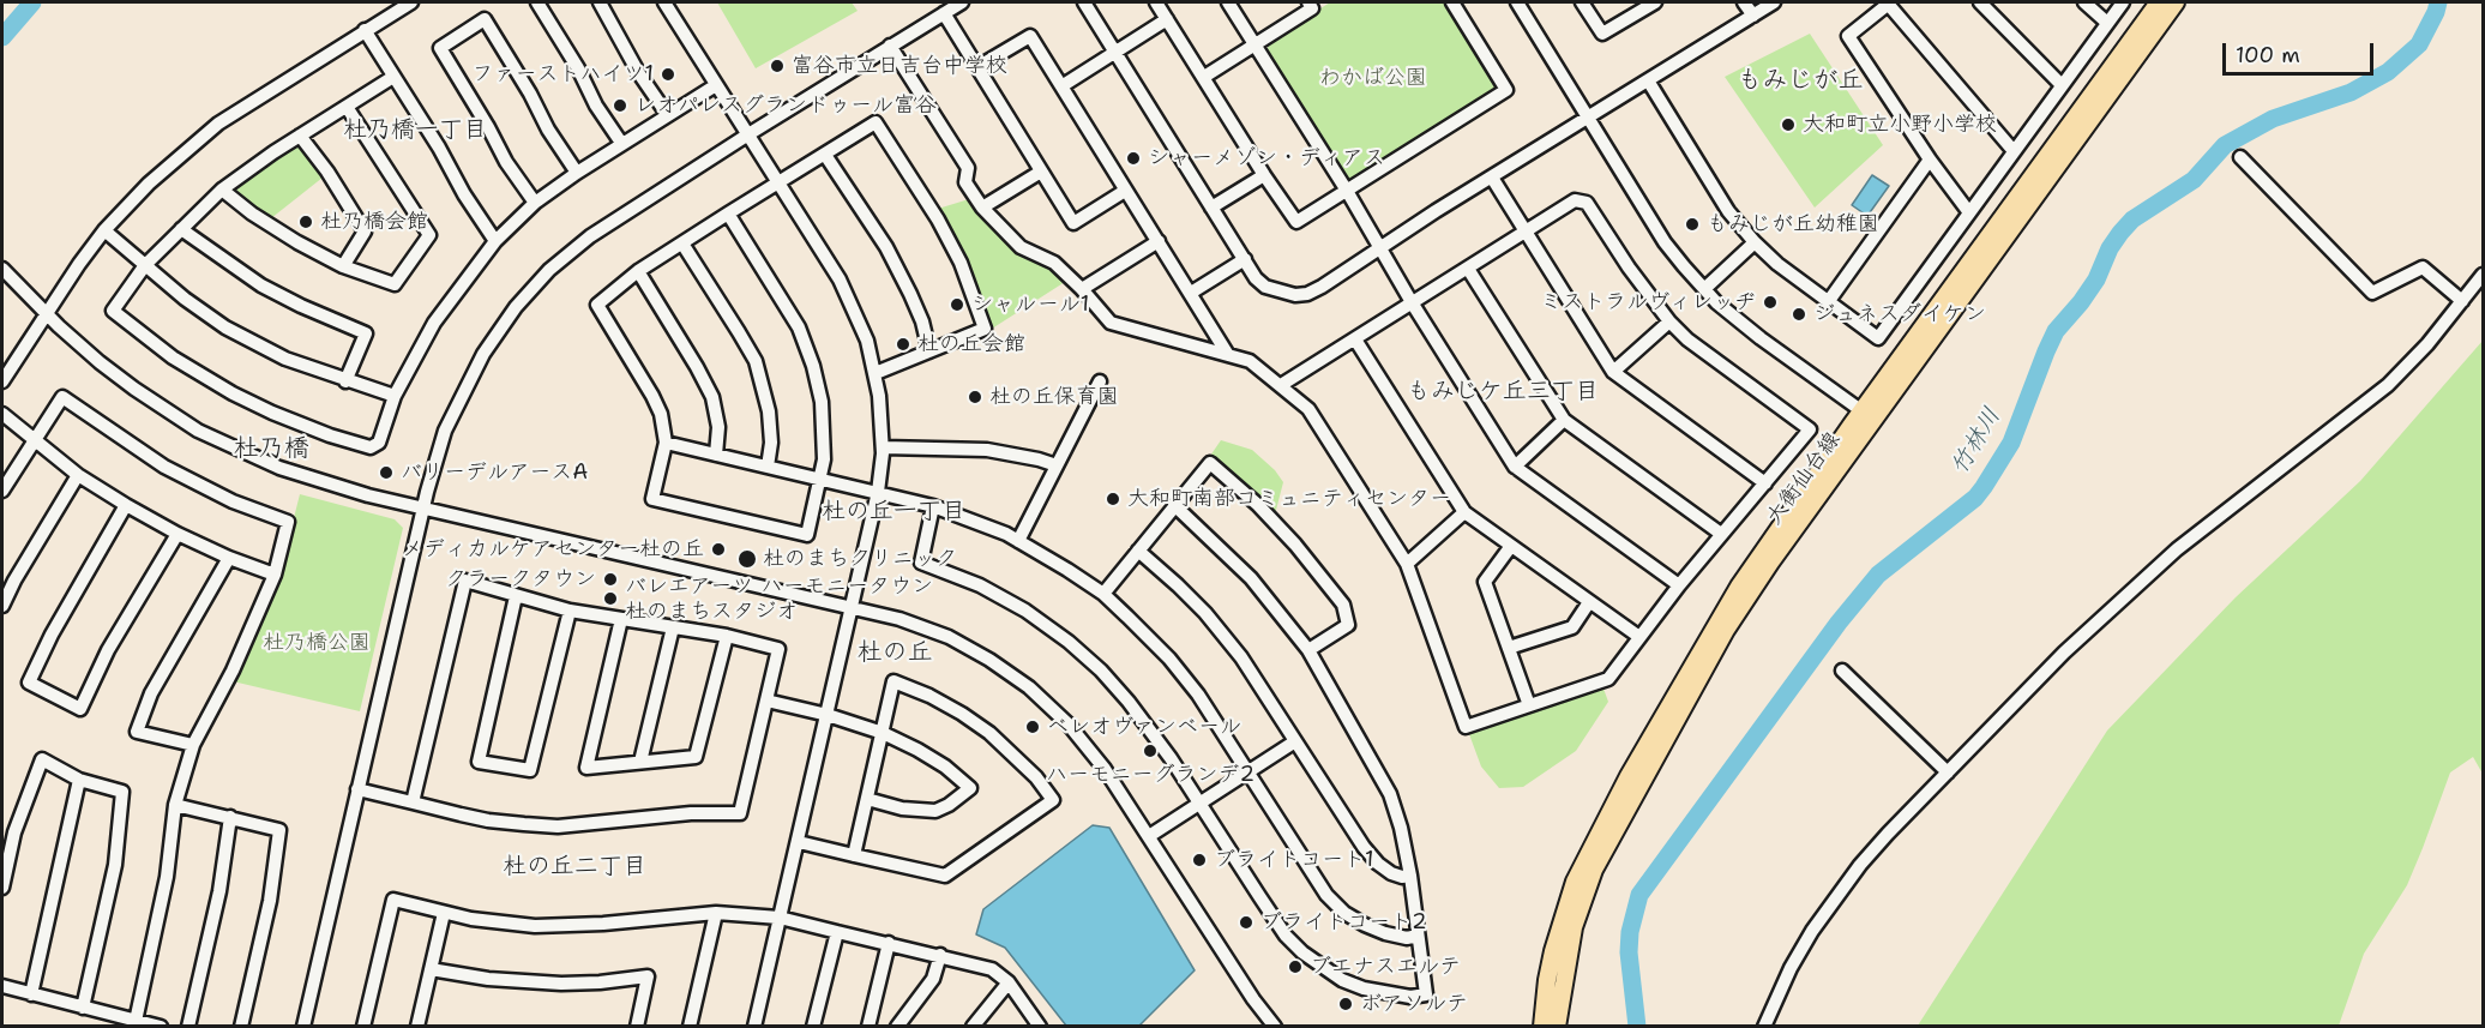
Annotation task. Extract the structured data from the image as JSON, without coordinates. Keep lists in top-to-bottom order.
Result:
{
  "streets": {
    "main road": ["大衡仙台線"]
  },
  "districts": [
    "もみじが丘",
    "杜乃橋一丁目",
    "もみじケ丘三丁目",
    "杜乃橋",
    "杜の丘一丁目",
    "杜の丘",
    "杜の丘二丁目"
  ],
  "water": ["竹林川"],
  "parks": ["わかば公園", "杜乃橋公園"],
  "places": [
    "富谷市立日吉台中学校",
    "ファーストハイツ1",
    "レオパレスグランドゥール富谷",
    "大和町立小野小学校",
    "シャーメゾン・ディアス",
    "杜乃橋会館",
    "もみじが丘幼稚園",
    "ミストラルヴィレッヂ",
    "シャルール1",
    "ジュネスダイケン",
    "杜の丘会館",
    "杜の丘保育園",
    "バリーデルアースA",
    "大和町南部コミュニティセンター",
    "メディカルケアセンター杜の丘",
    "杜のまちクリニック",
    "クラークタウン",
    "バレエアーツ ハーモニータウン 杜のまちスタジオ",
    "ベレオヴァンベール",
    "ハーモニーグランデ2",
    "ブライトコート1",
    "ブライトコート2",
    "ブエナスエルテ",
    "ボアソルテ"
  ],
  "scale_bar": "100 m"
}
